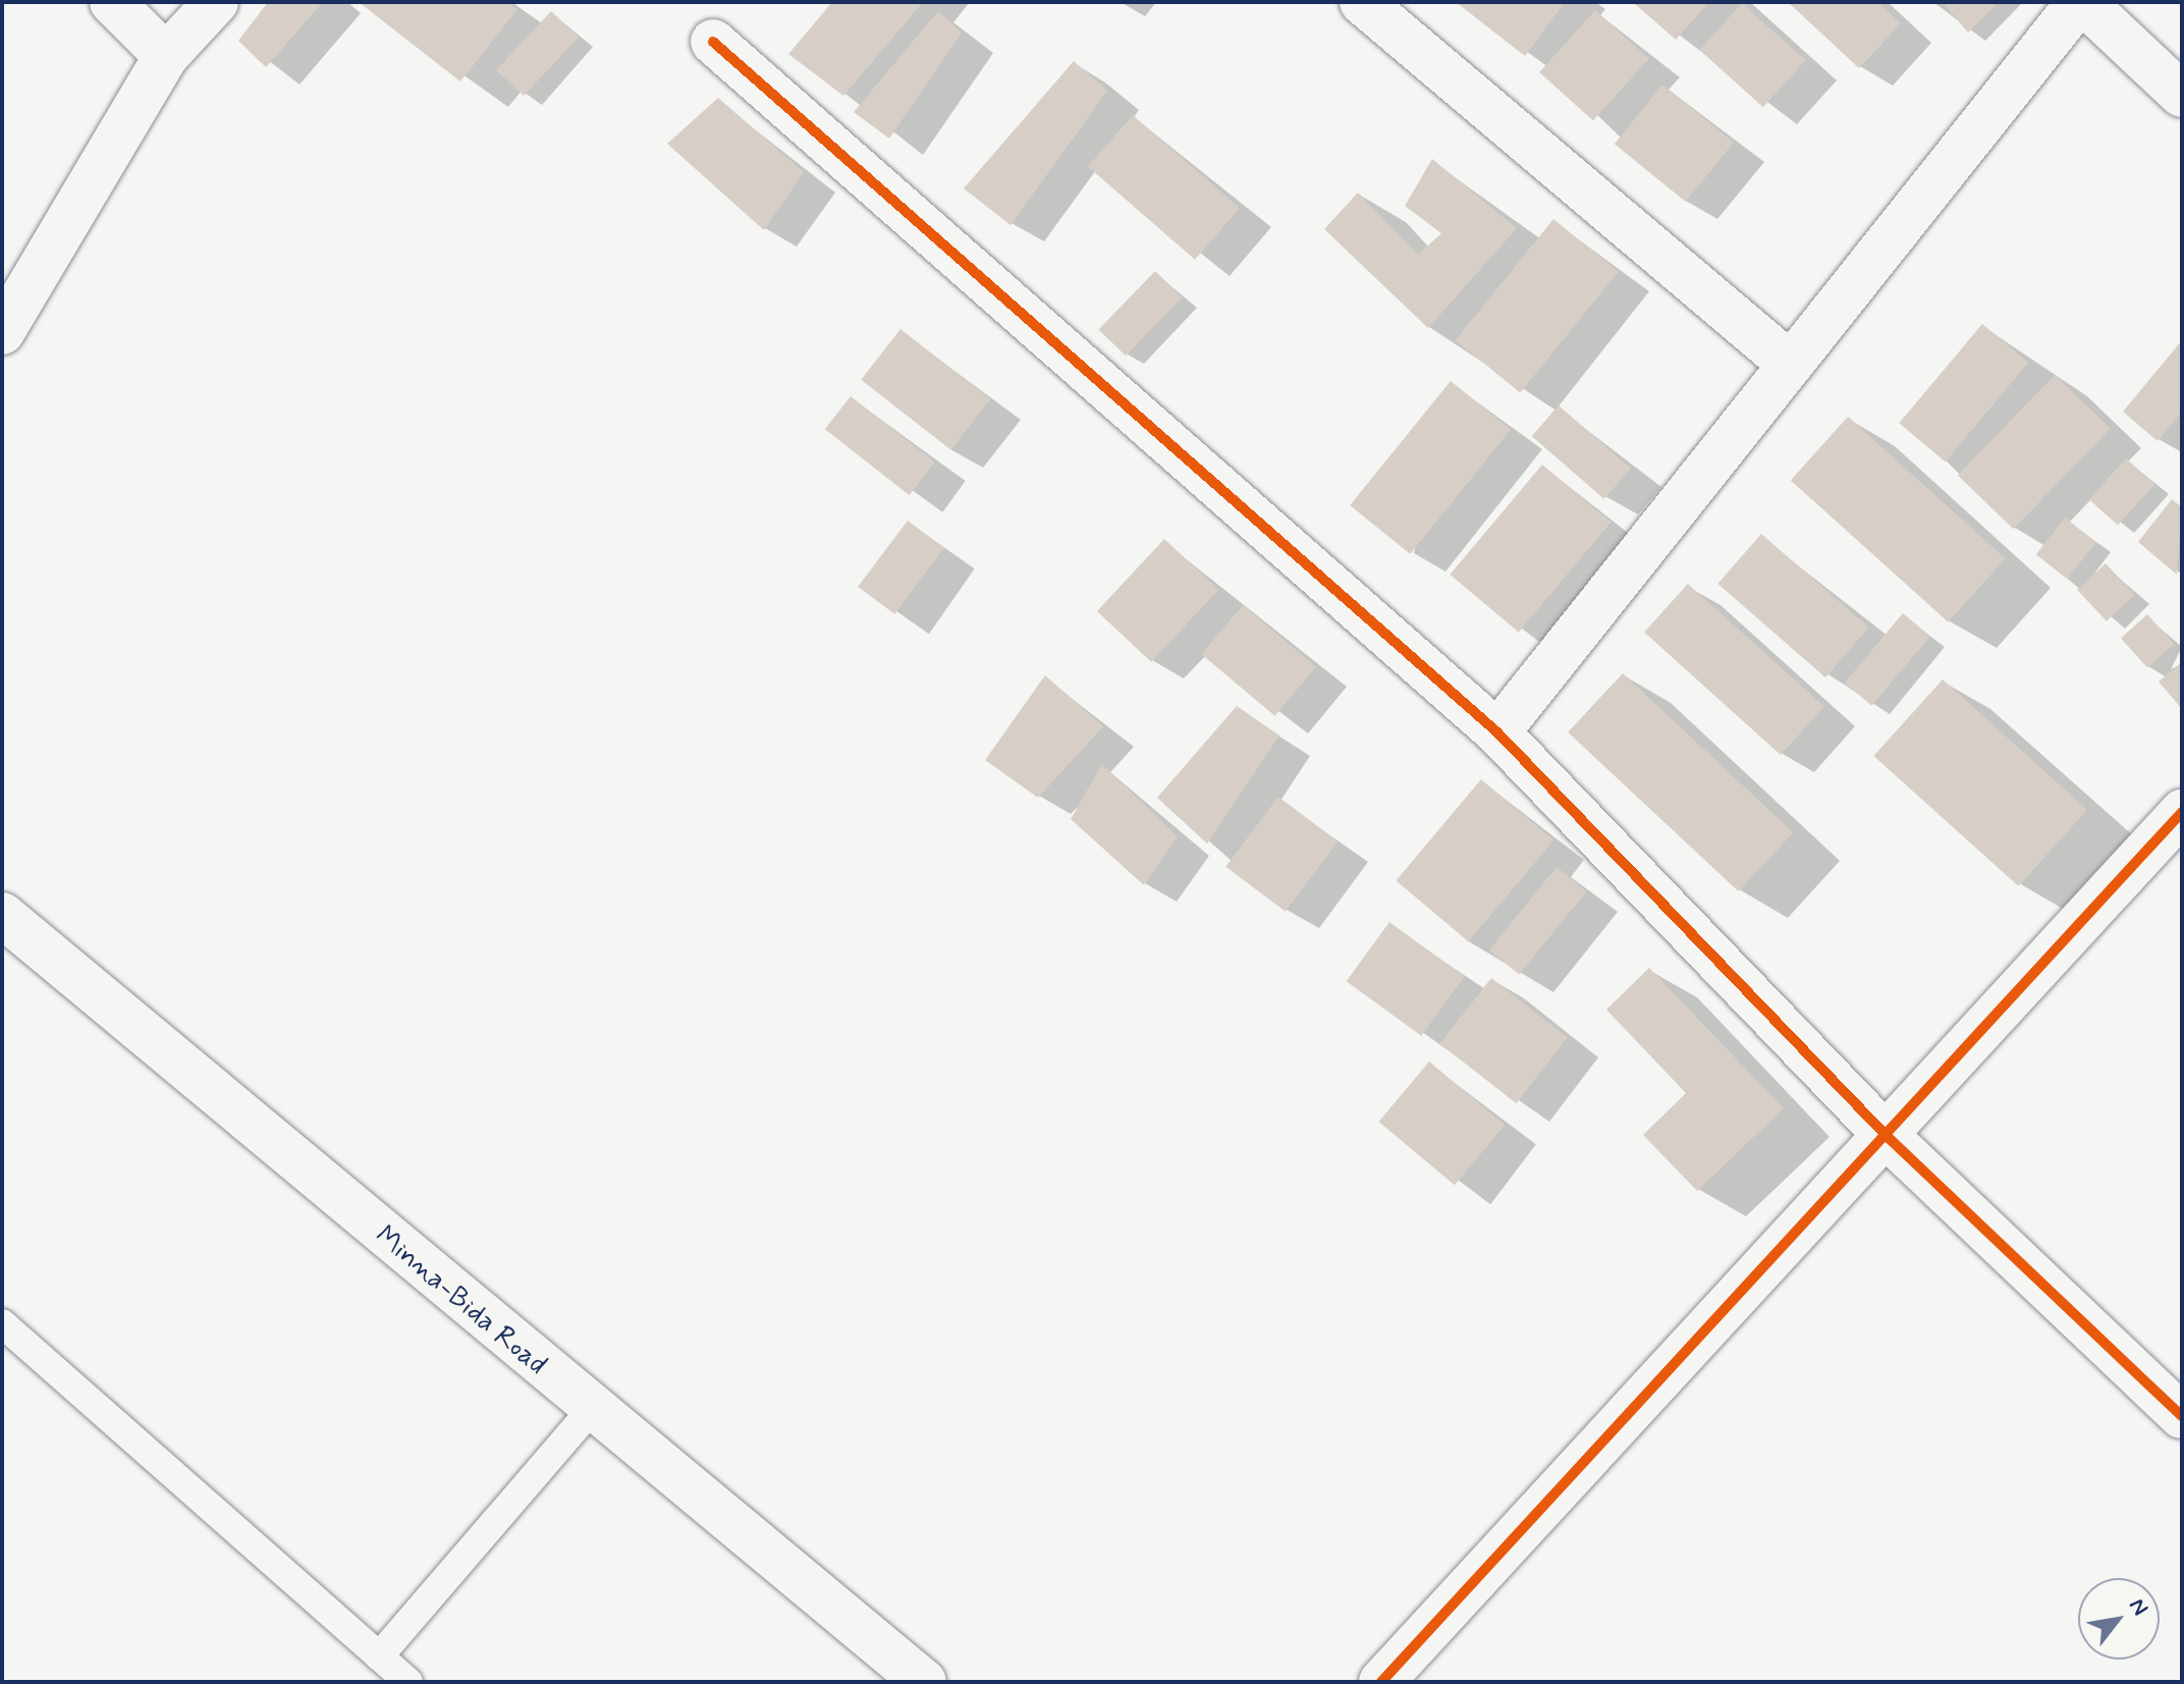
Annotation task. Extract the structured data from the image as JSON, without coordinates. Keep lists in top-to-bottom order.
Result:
{
  "streets": {
    "street": ["Minna-Bida Road"]
  },
  "north": "top right"
}
